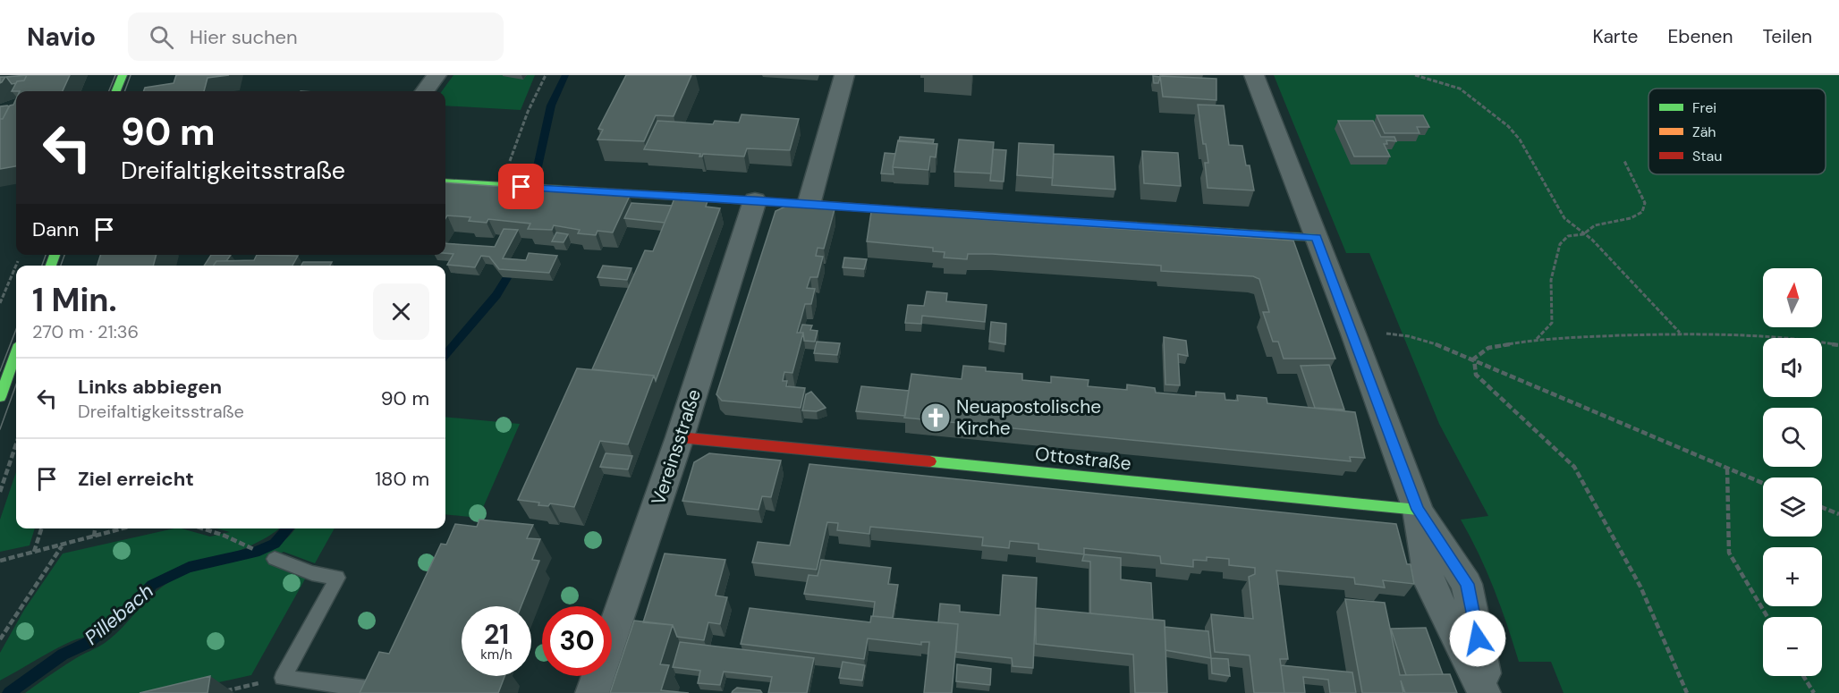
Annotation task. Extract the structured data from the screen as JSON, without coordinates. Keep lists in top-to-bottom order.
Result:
{
  "streets": {
    "street": ["Vereinsstraße", "Ottostraße"]
  },
  "crossings": [
    ["Vereinsstraße", "Ottostraße"]
  ],
  "water": ["Pillebach"],
  "places": {
    "church": ["Neuapostolische Kirche"]
  },
  "legend": ["Frei", "Zäh", "Stau"],
  "north": "top",
  "page": {
    "header": "Navio",
    "search": "Hier suchen",
    "nav": ["Karte", "Ebenen", "Teilen"],
    "turn": ["90 m", "Dreifaltigkeitsstraße"],
    "then": "Dann",
    "heading": ["1 Min.", "270 m · 21:36"],
    "map_buttons": ["+", "−"],
    "list": [
      {
        "name": "Links abbiegen",
        "note": "Dreifaltigkeitsstraße",
        "value": "90 m"
      },
      {
        "name": "Ziel erreicht",
        "value": "180 m"
      }
    ],
    "speed": "21 km/h",
    "limit": "30"
  }
}
